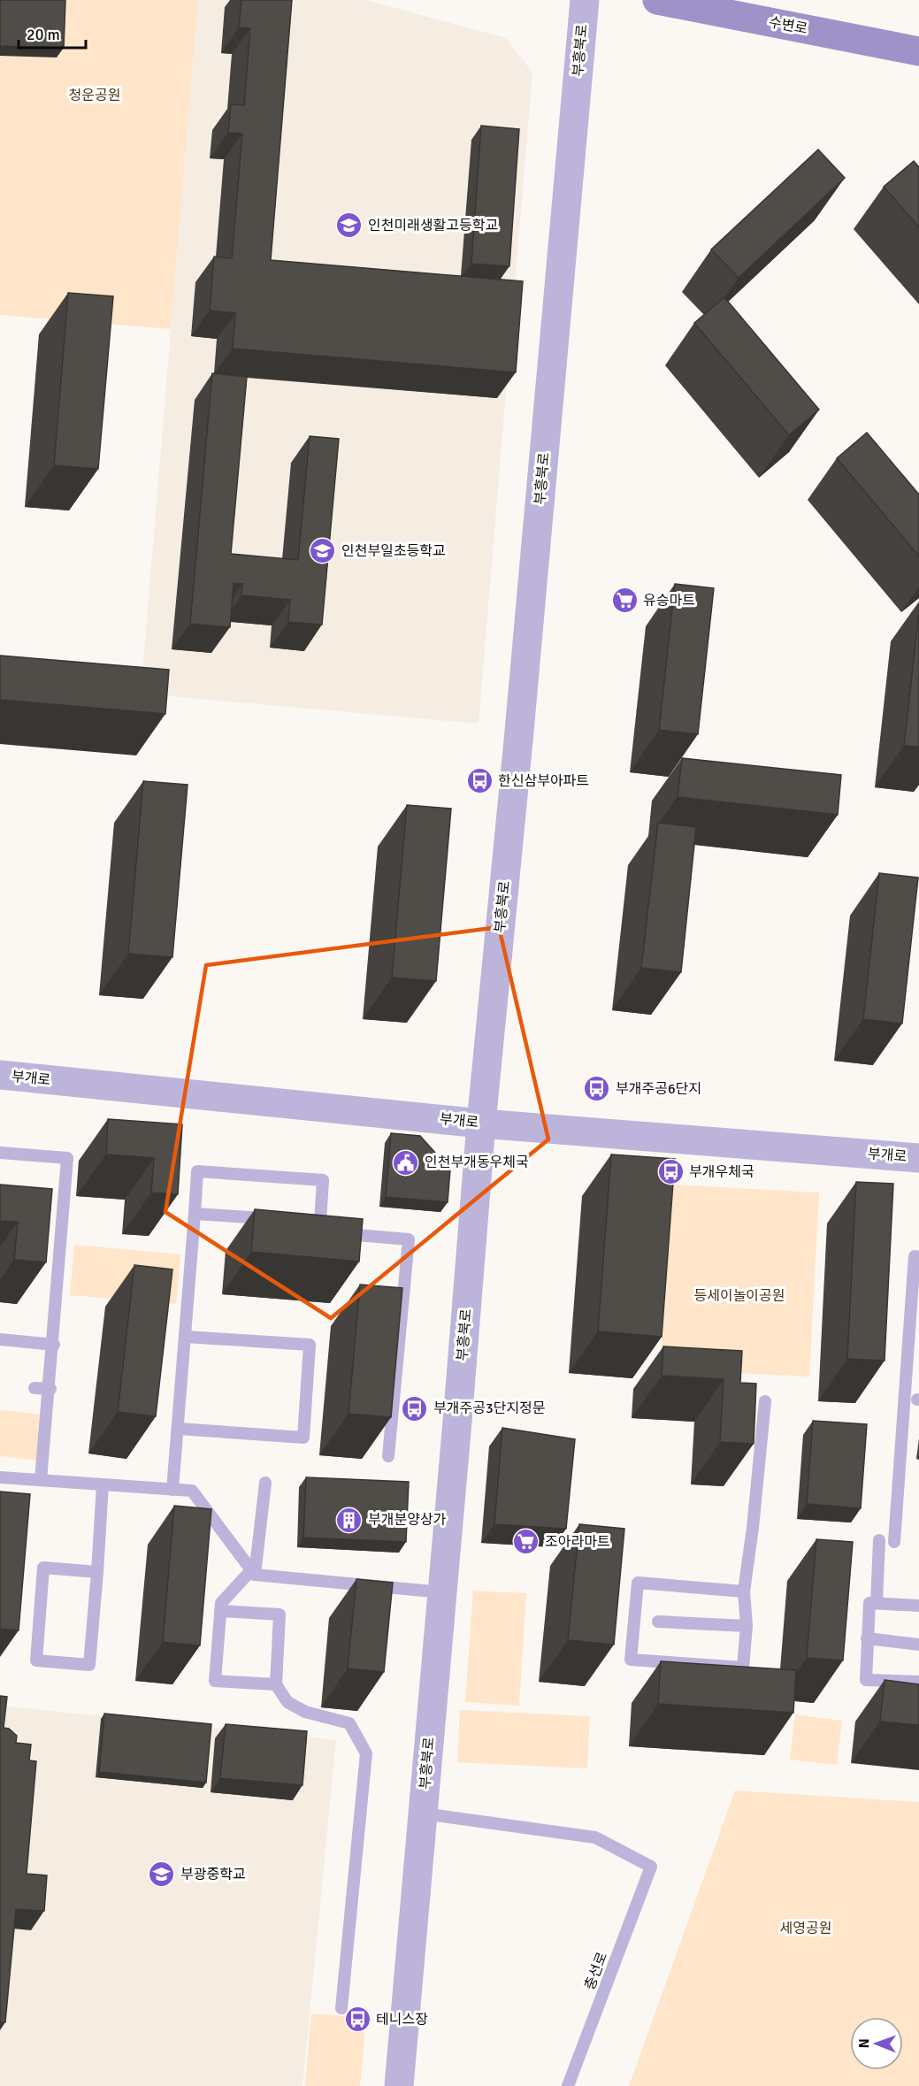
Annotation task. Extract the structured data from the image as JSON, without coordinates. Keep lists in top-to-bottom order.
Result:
{
  "streets": {
    "main road": ["수변로"],
    "street": ["부흥북로", "부개로"],
    "lane": ["충선로"]
  },
  "crossings": [
    ["부흥북로", "부개로"],
    ["부흥북로", "충선로"]
  ],
  "parks": ["청운공원", "등세이놀이공원", "세영공원"],
  "places": {
    "school or university": ["인천미래생활고등학교", "인천부일초등학교", "부광중학교"],
    "supermarket": ["유승마트", "조아라마트"],
    "bus stop": [
      "한신삼부아파트",
      "부개주공6단지",
      "부개우체국",
      "부개주공3단지정문",
      "테니스장"
    ],
    "public building": ["인천부개동우체국"],
    "building": ["부개분양상가"]
  },
  "scale_bar": "20 m",
  "north": "left"
}
